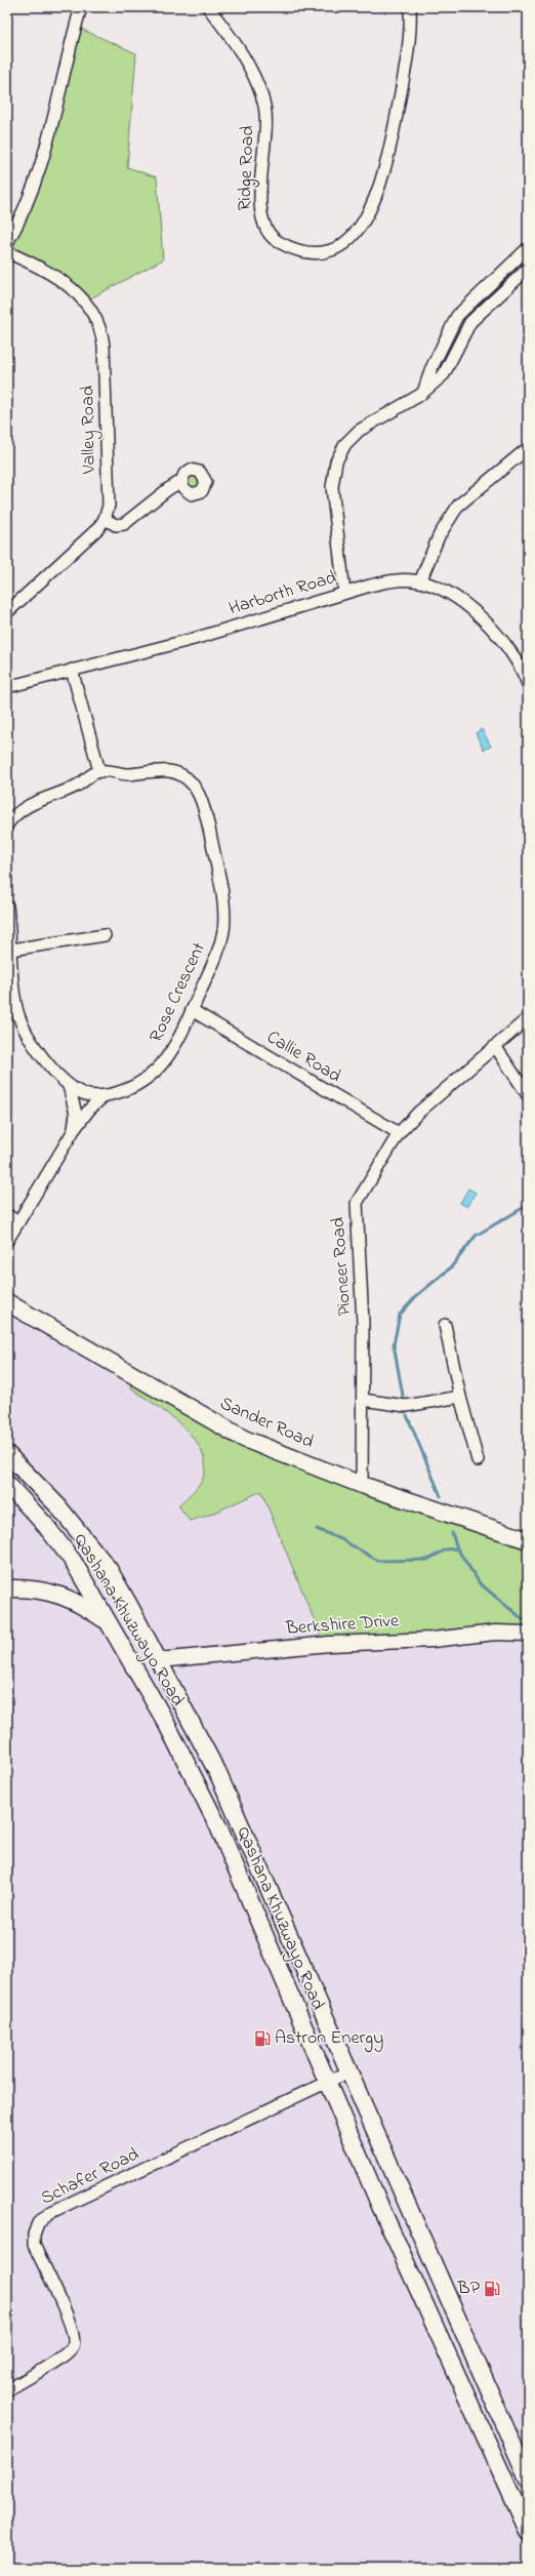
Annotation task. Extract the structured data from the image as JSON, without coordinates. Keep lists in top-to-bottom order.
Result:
{
  "streets": {
    "main road": ["Sander Road", "Qashana Khuzwayo Road"],
    "street": [
      "Ridge Road",
      "Valley Road",
      "Harborth Road",
      "Rose Crescent",
      "Callie Road",
      "Pioneer Road",
      "Berkshire Drive",
      "Schafer Road"
    ]
  },
  "crossings": [
    ["Rose Crescent", "Callie Road"],
    ["Callie Road", "Pioneer Road"],
    ["Pioneer Road", "Sander Road"],
    ["Qashana Khuzwayo Road", "Berkshire Drive"],
    ["Qashana Khuzwayo Road", "Schafer Road"]
  ],
  "places": {
    "fuel station": ["Astron Energy", "BP"]
  }
}
